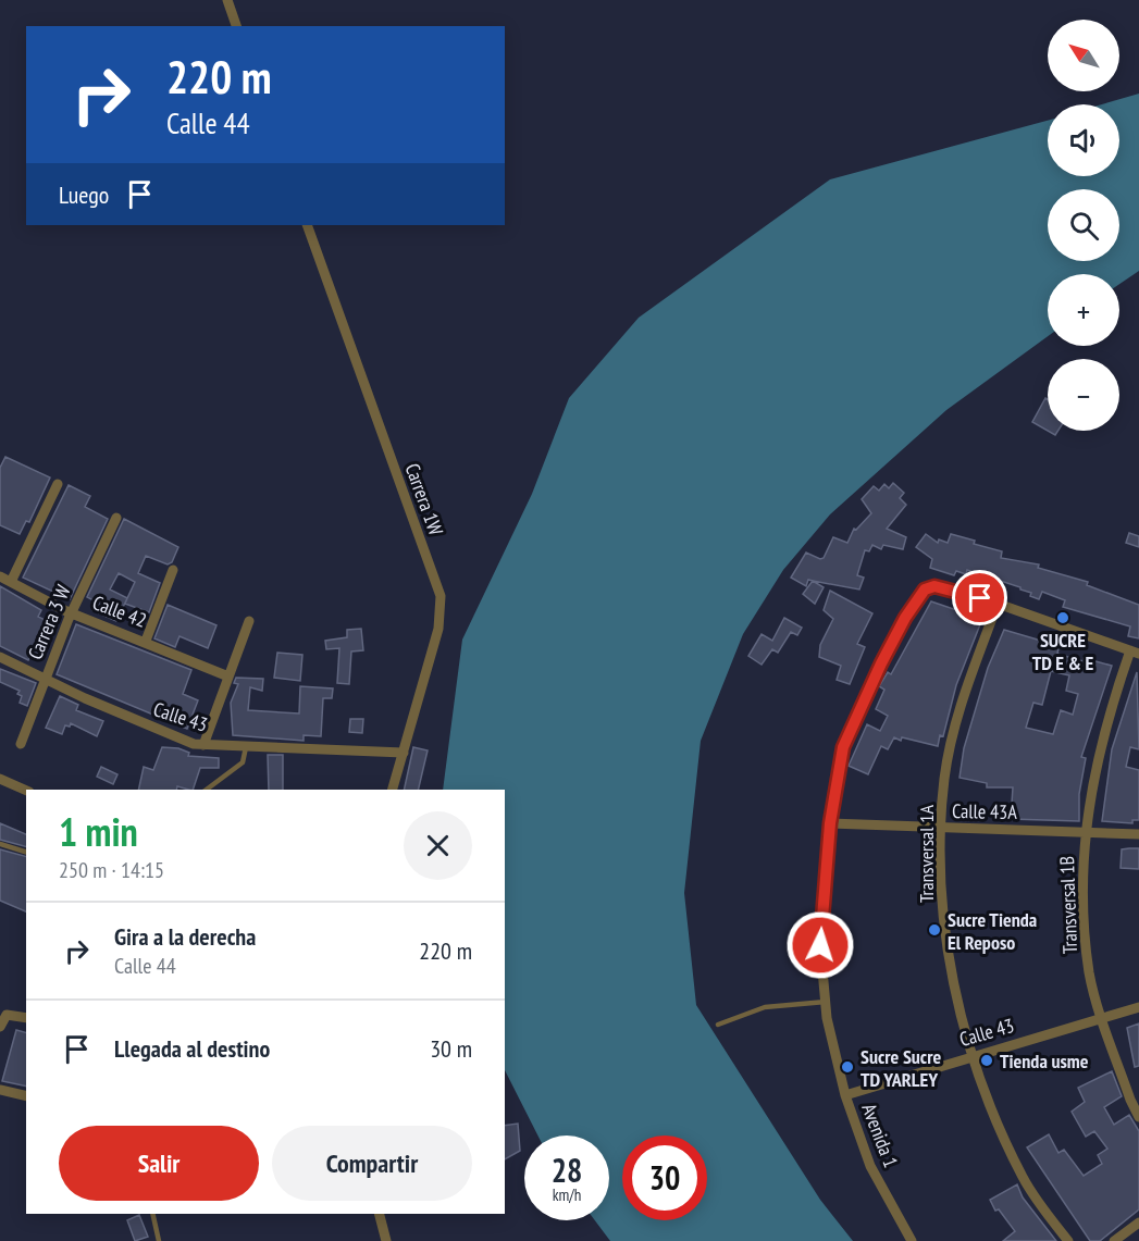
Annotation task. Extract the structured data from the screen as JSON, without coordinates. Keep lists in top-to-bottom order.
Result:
{
  "streets": {
    "street": [
      "Carrera 1W",
      "Calle 42",
      "Carrera 3 W",
      "Calle 43",
      "Calle 43A",
      "Transversal 1A",
      "Transversal 1B",
      "Avenida 1"
    ]
  },
  "crossings": [
    ["Carrera 1W", "Calle 43"],
    ["Calle 42", "Carrera 3 W"],
    ["Carrera 3 W", "Calle 43"],
    ["Calle 43", "Transversal 1A"],
    ["Calle 43", "Transversal 1B"],
    ["Calle 43", "Avenida 1"],
    ["Calle 43A", "Transversal 1A"],
    ["Calle 43A", "Transversal 1B"],
    ["Calle 43A", "Avenida 1"],
    ["Transversal 1A", "Avenida 1"]
  ],
  "places": [
    "SUCRE TD E & E",
    "Sucre Tienda El Reposo",
    "Tienda usme",
    "Sucre Sucre TD YARLEY"
  ],
  "north": "top left",
  "page": {
    "map_buttons": ["+", "−"],
    "turn": ["220 m", "Calle 44"],
    "then": "Luego",
    "heading": ["1 min", "250 m · 14:15"],
    "list": [
      {
        "name": "Gira a la derecha",
        "note": "Calle 44",
        "value": "220 m"
      },
      {
        "name": "Llegada al destino",
        "value": "30 m"
      }
    ],
    "buttons": ["Salir", "Compartir"],
    "speed": "28 km/h",
    "limit": "30"
  }
}
